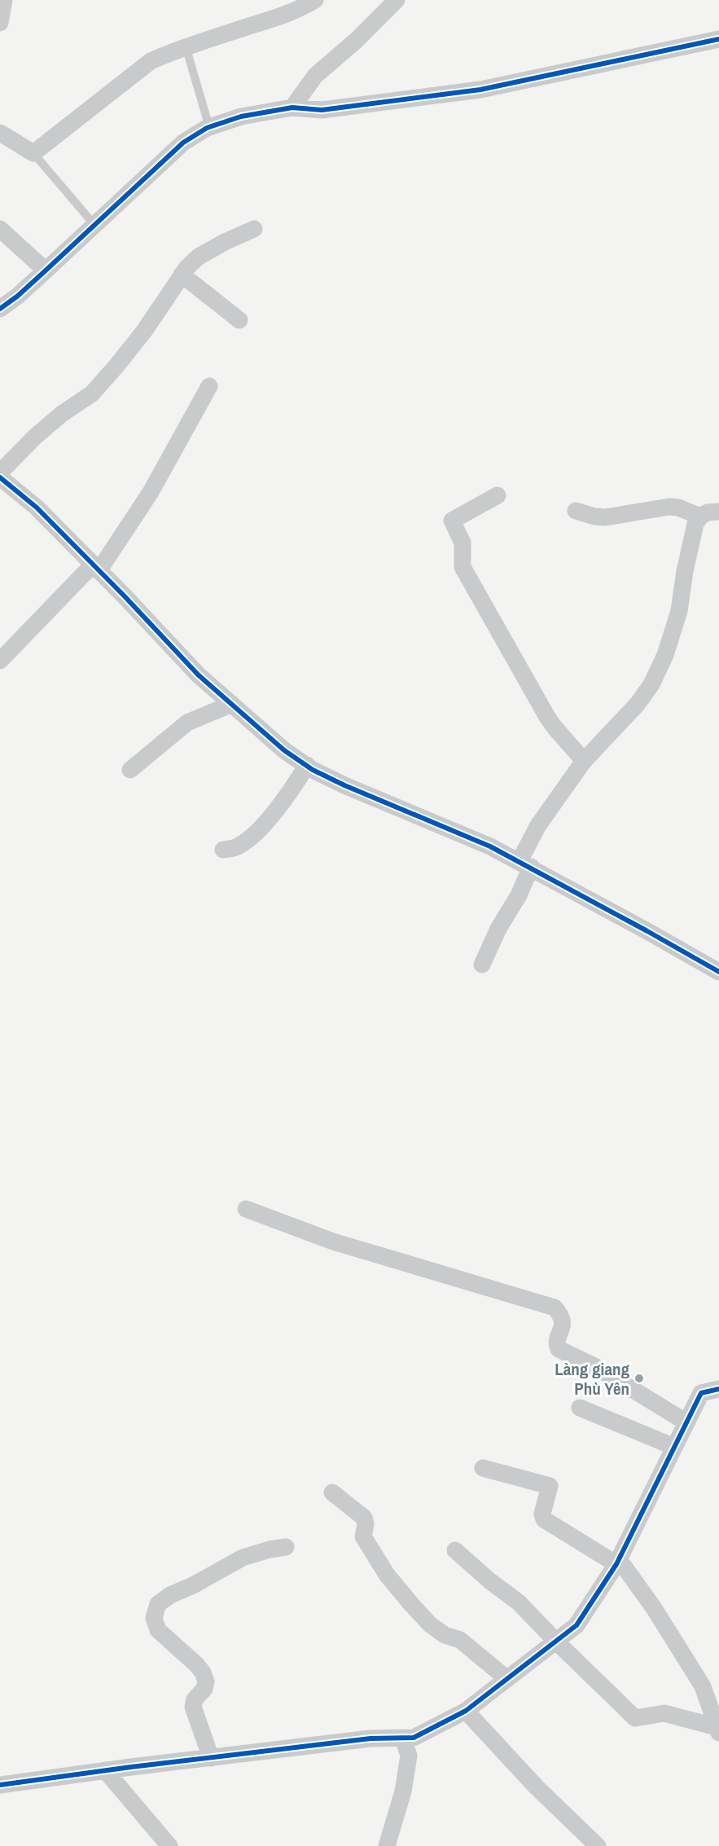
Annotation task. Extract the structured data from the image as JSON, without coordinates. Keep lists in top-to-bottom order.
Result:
{
  "places": ["Làng giang Phù Yên"]
}
